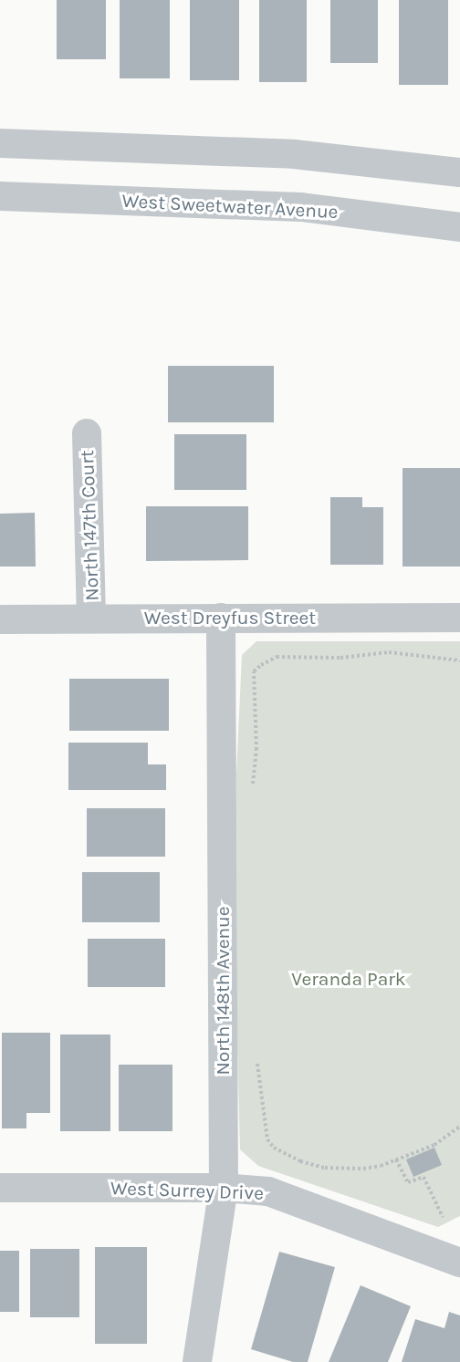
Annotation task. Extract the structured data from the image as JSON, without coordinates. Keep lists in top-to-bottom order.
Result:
{
  "streets": {
    "street": [
      "West Sweetwater Avenue",
      "North 147th Court",
      "West Dreyfus Street",
      "North 148th Avenue",
      "West Surrey Drive"
    ]
  },
  "crossings": [
    ["North 147th Court", "West Dreyfus Street"],
    ["West Dreyfus Street", "North 148th Avenue"],
    ["North 148th Avenue", "West Surrey Drive"]
  ],
  "parks": ["Veranda Park"]
}
